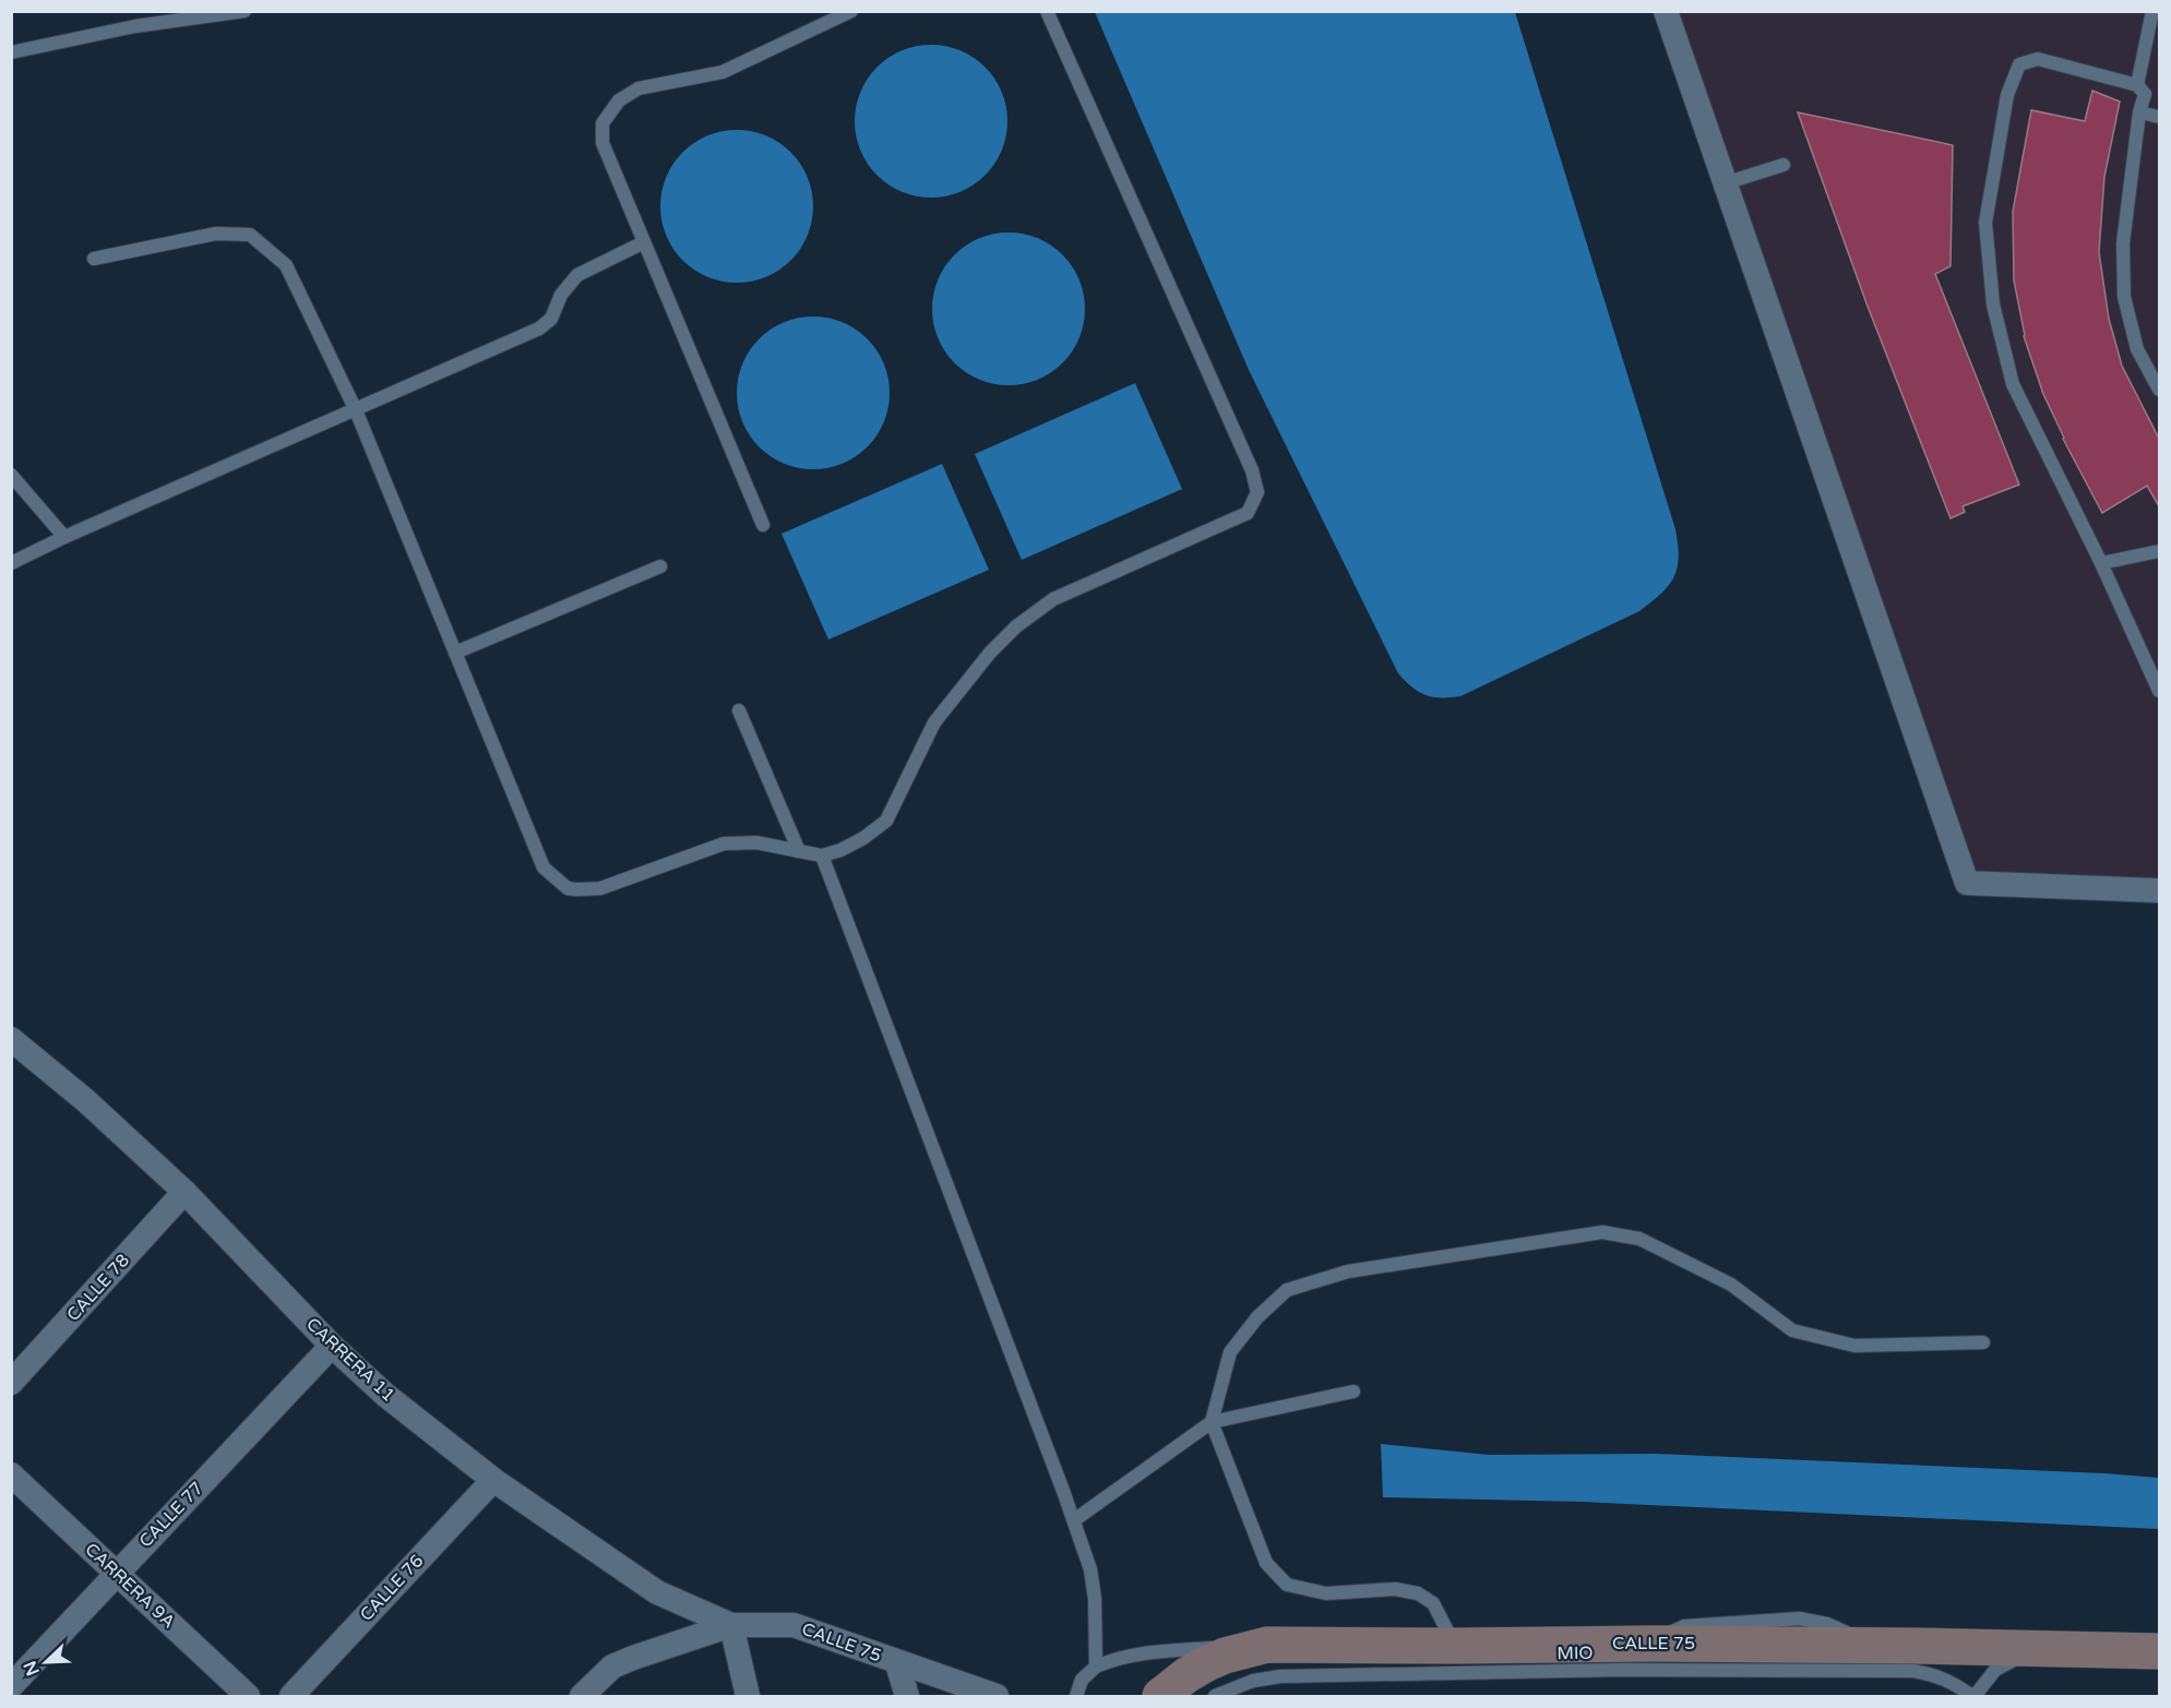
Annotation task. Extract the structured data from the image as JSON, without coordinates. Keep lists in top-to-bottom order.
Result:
{
  "streets": {
    "main road": ["CALLE 75"],
    "street": [
      "CALLE 78",
      "CARRERA 11",
      "CALLE 77",
      "CARRERA 9A",
      "CALLE 76"
    ],
    "lane": ["MIO"]
  },
  "crossings": [
    ["CALLE 78", "CARRERA 11"],
    ["CARRERA 11", "CALLE 77"],
    ["CARRERA 11", "CALLE 76"],
    ["CARRERA 11", "CALLE 75"],
    ["CALLE 77", "CARRERA 9A"],
    ["CALLE 75", "MIO"]
  ],
  "north": "bottom left"
}
